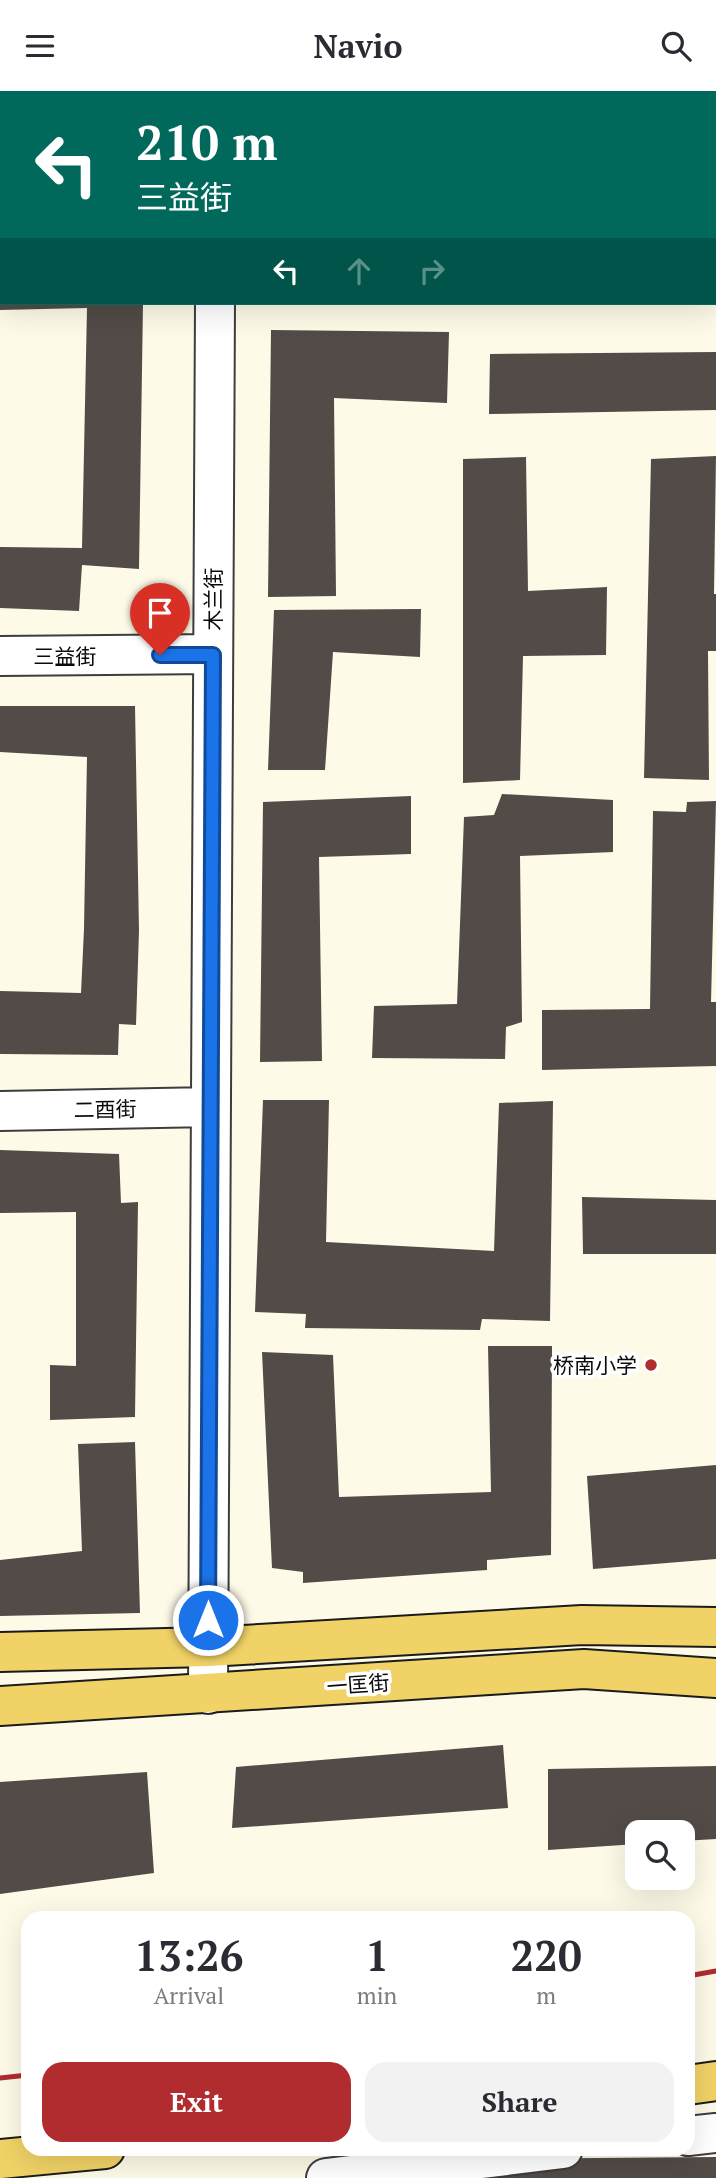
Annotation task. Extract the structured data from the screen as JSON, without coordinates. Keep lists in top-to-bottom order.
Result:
{
  "streets": {
    "main road": ["一匡街"],
    "street": ["木兰街", "三益街", "二酉街"]
  },
  "crossings": [
    ["木兰街", "三益街"],
    ["木兰街", "二酉街"],
    ["木兰街", "一匡街"]
  ],
  "places": ["桥南小学"],
  "page": {
    "header": "Navio",
    "turn": ["210 m", "三益街"],
    "eta": [
      "13:26",
      "Arrival",
      "1",
      "min",
      "220",
      "m"
    ],
    "buttons": ["Exit", "Share"]
  }
}
